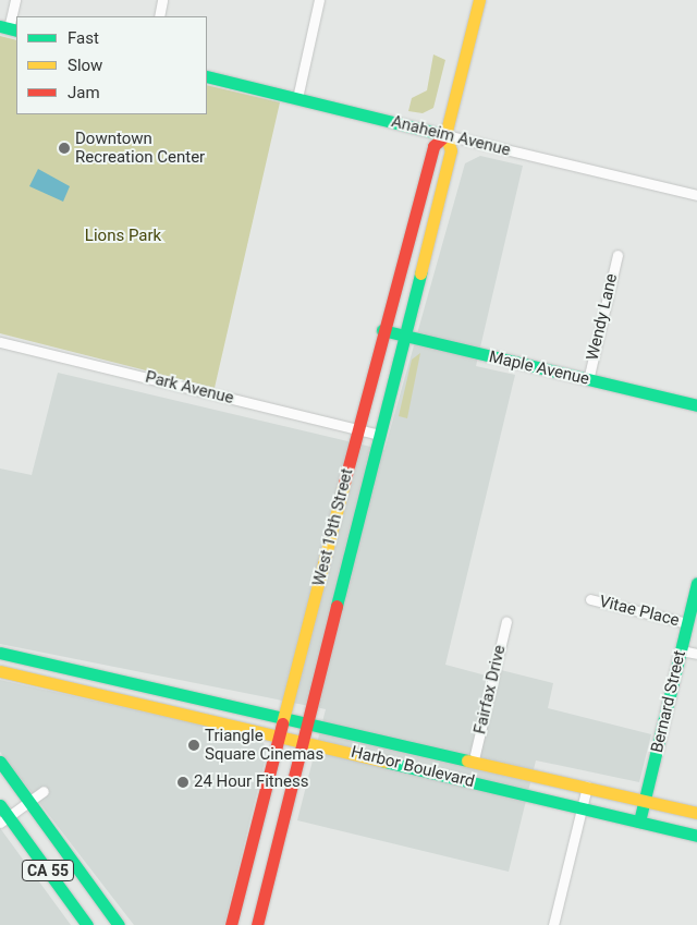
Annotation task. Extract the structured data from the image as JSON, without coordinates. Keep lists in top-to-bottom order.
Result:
{
  "streets": {
    "main road": [
      "Anaheim Avenue",
      "Maple Avenue",
      "West 19th Street",
      "Bernard Street",
      "Harbor Boulevard",
      "CA 55"
    ],
    "street": [
      "Wendy Lane",
      "Park Avenue",
      "Vitae Place",
      "Fairfax Drive"
    ]
  },
  "crossings": [
    ["Anaheim Avenue", "West 19th Street"],
    ["Wendy Lane", "Maple Avenue"],
    ["Maple Avenue", "West 19th Street"],
    ["Park Avenue", "West 19th Street"],
    ["West 19th Street", "Harbor Boulevard"],
    ["Vitae Place", "Bernard Street"],
    ["Fairfax Drive", "Harbor Boulevard"],
    ["Bernard Street", "Harbor Boulevard"]
  ],
  "parks": ["Lions Park"],
  "places": ["Downtown Recreation Center", "Triangle Square Cinemas", "24 Hour Fitness"],
  "legend": ["Fast", "Slow", "Jam"]
}
